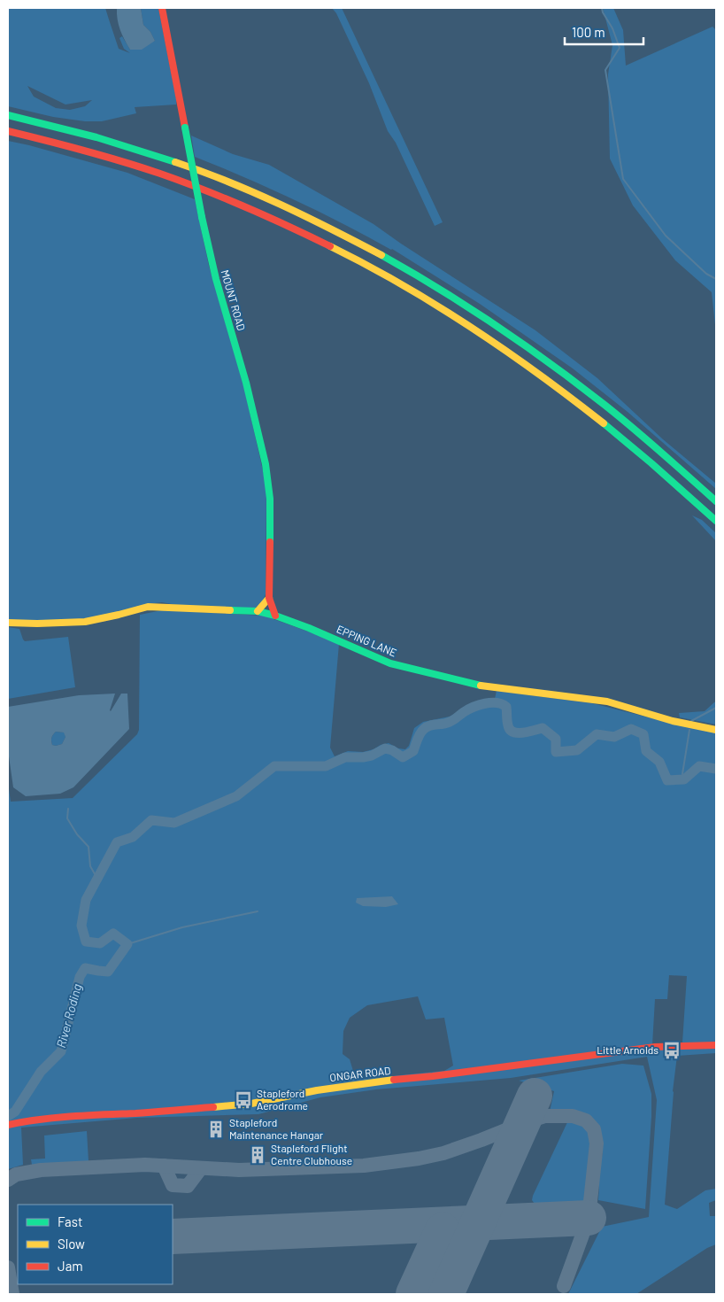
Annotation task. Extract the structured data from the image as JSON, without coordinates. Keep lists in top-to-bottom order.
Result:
{
  "streets": {
    "main road": ["MOUNT ROAD", "EPPING LANE", "ONGAR ROAD"]
  },
  "crossings": [
    ["MOUNT ROAD", "EPPING LANE"]
  ],
  "water": ["River Roding"],
  "places": {
    "bus stop": ["Little Arnolds", "Stapleford Aerodrome"],
    "building": ["Stapleford Maintenance Hangar", "Stapleford Flight Centre Clubhouse"]
  },
  "legend": ["Fast", "Slow", "Jam"],
  "scale_bar": "100 m"
}
